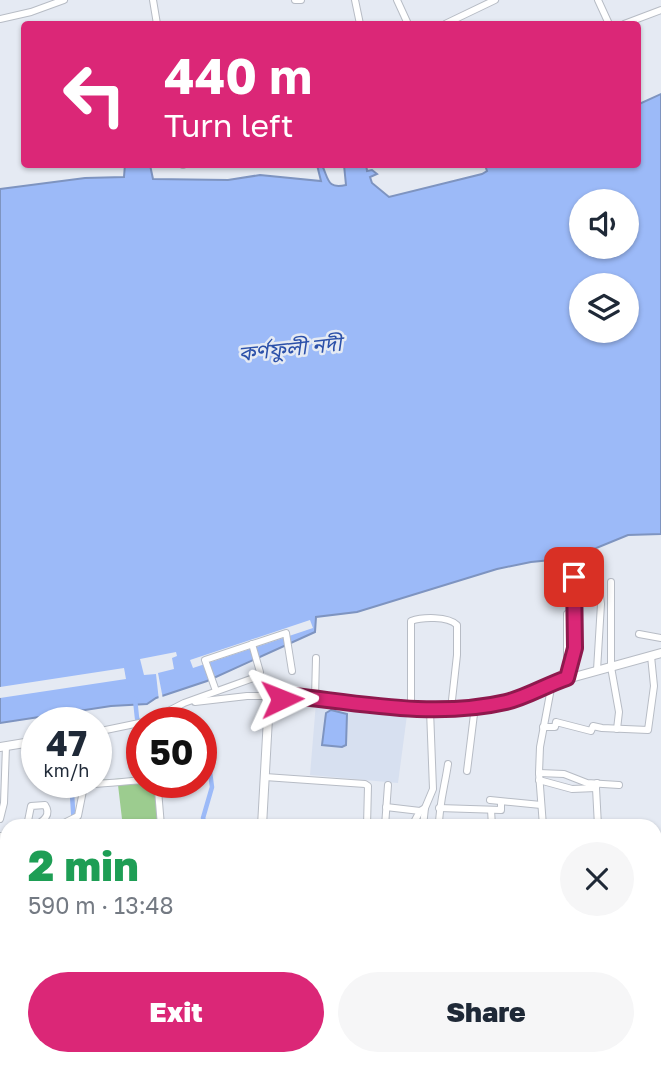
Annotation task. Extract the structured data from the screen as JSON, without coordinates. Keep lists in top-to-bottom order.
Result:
{
  "water": ["কর্ণফুলী নদী"],
  "page": {
    "turn": ["440 m", "Turn left"],
    "speed": "47 km/h",
    "limit": "50",
    "heading": ["2 min", "590 m · 13:48"],
    "buttons": ["Exit", "Share"]
  }
}
